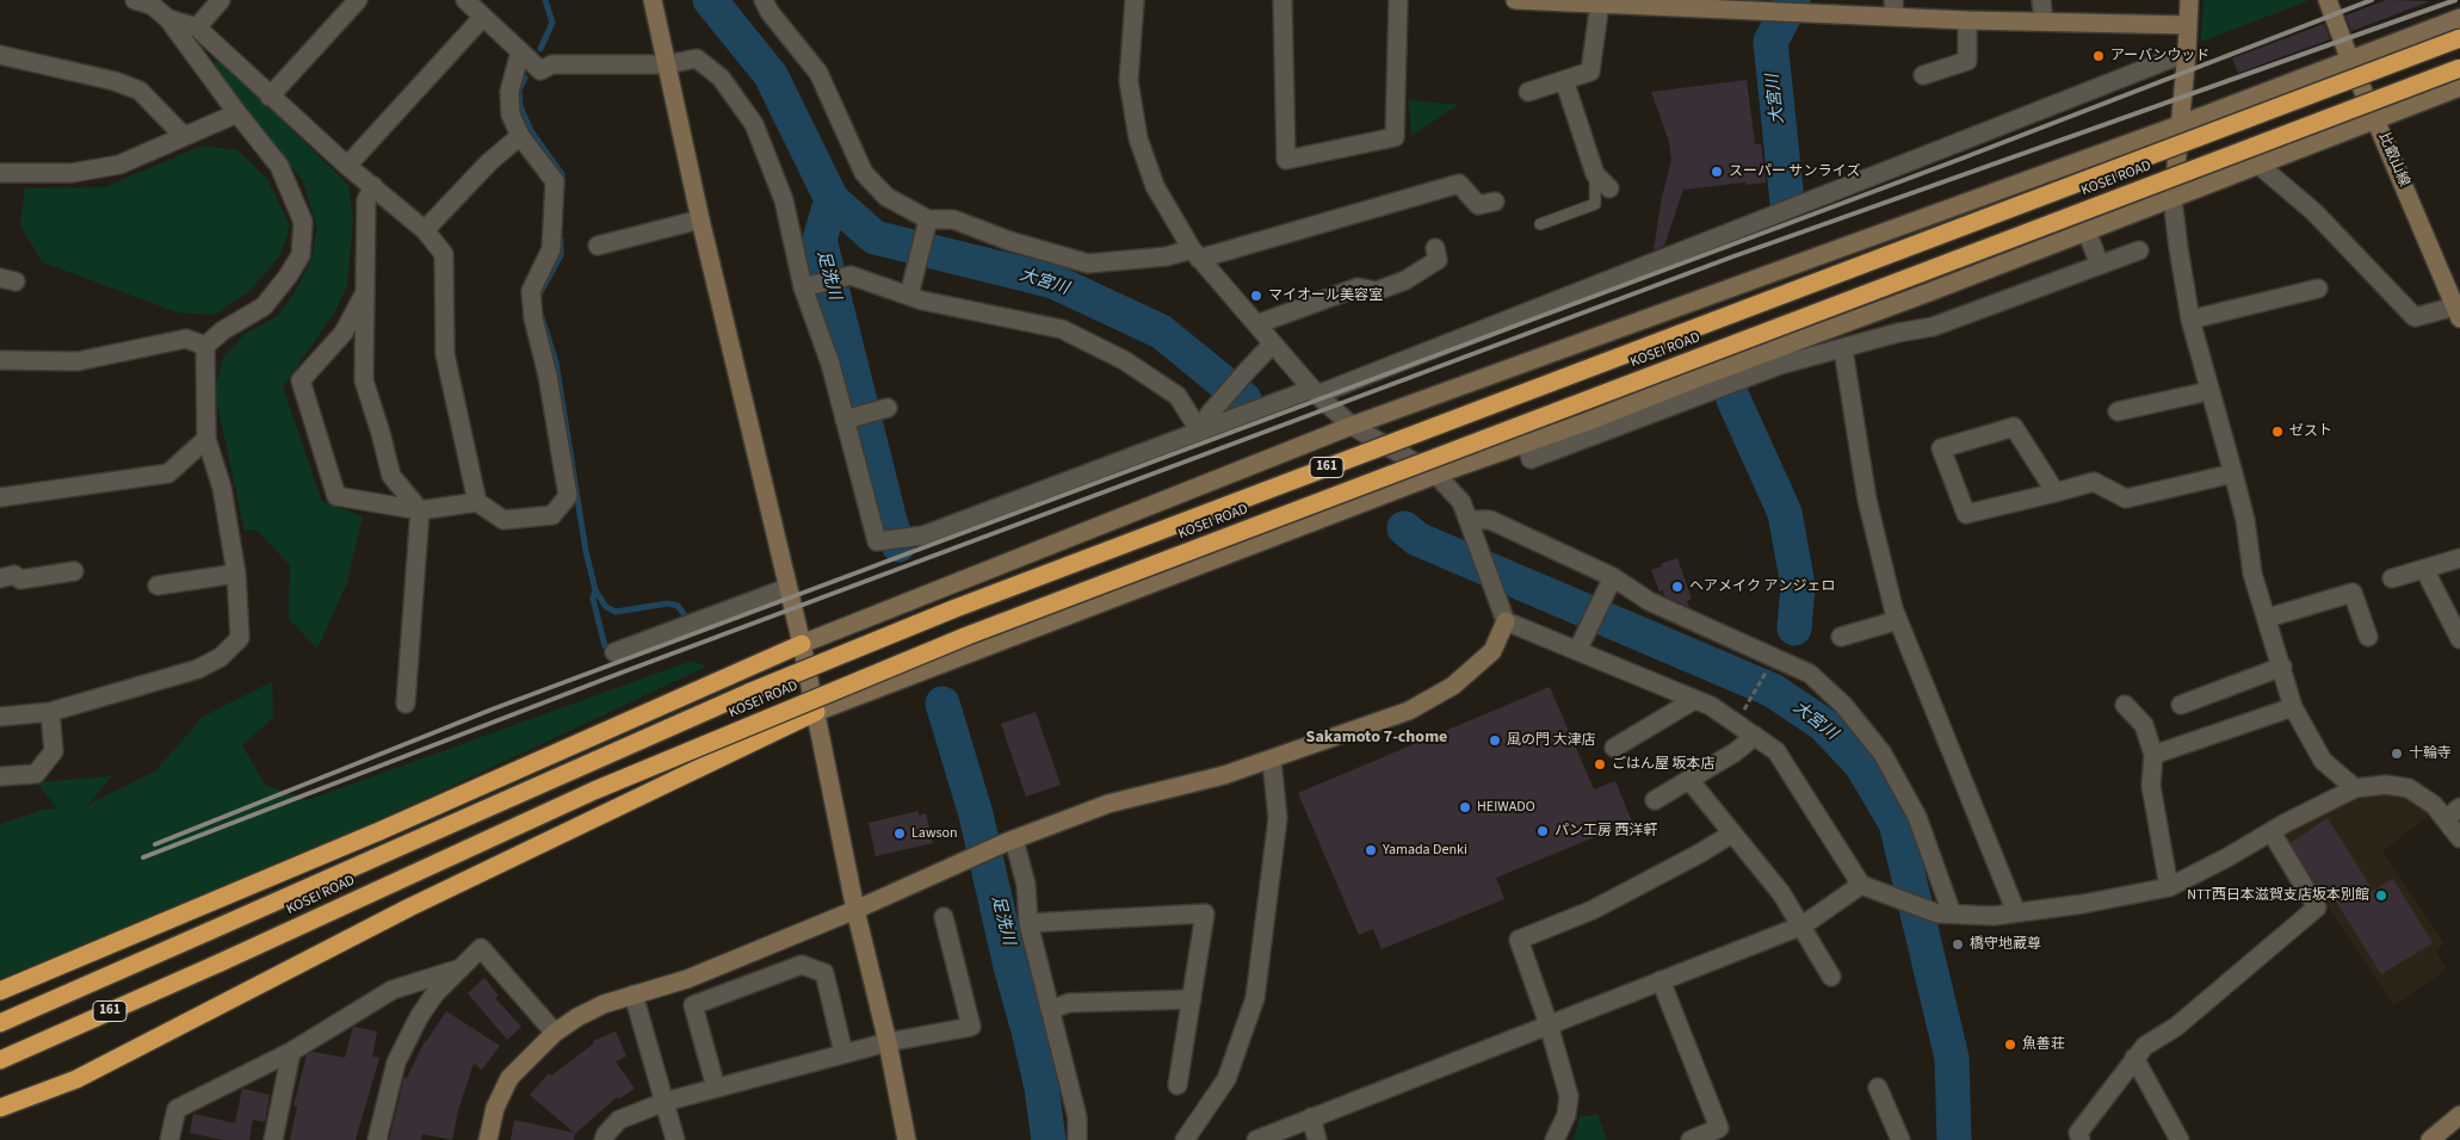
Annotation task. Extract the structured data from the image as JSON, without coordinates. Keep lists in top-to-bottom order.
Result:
{
  "streets": {
    "highway": ["KOSEI ROAD", "161"],
    "street": ["比叡山線"]
  },
  "districts": ["Sakamoto 7-chome"],
  "water": ["大宮川", "足洗川"],
  "places": [
    "アーバンウッド",
    "スーパー サンライズ",
    "マイオール美容室",
    "ゼスト",
    "ヘアメイク アンジェロ",
    "風の門 大津店",
    "十輪寺",
    "ごはん屋 坂本店",
    "HEIWADO",
    "パン工房 西洋軒",
    "Lawson",
    "Yamada Denki",
    "NTT西日本滋賀支店坂本別館",
    "橋守地蔵尊",
    "魚善荘"
  ]
}
